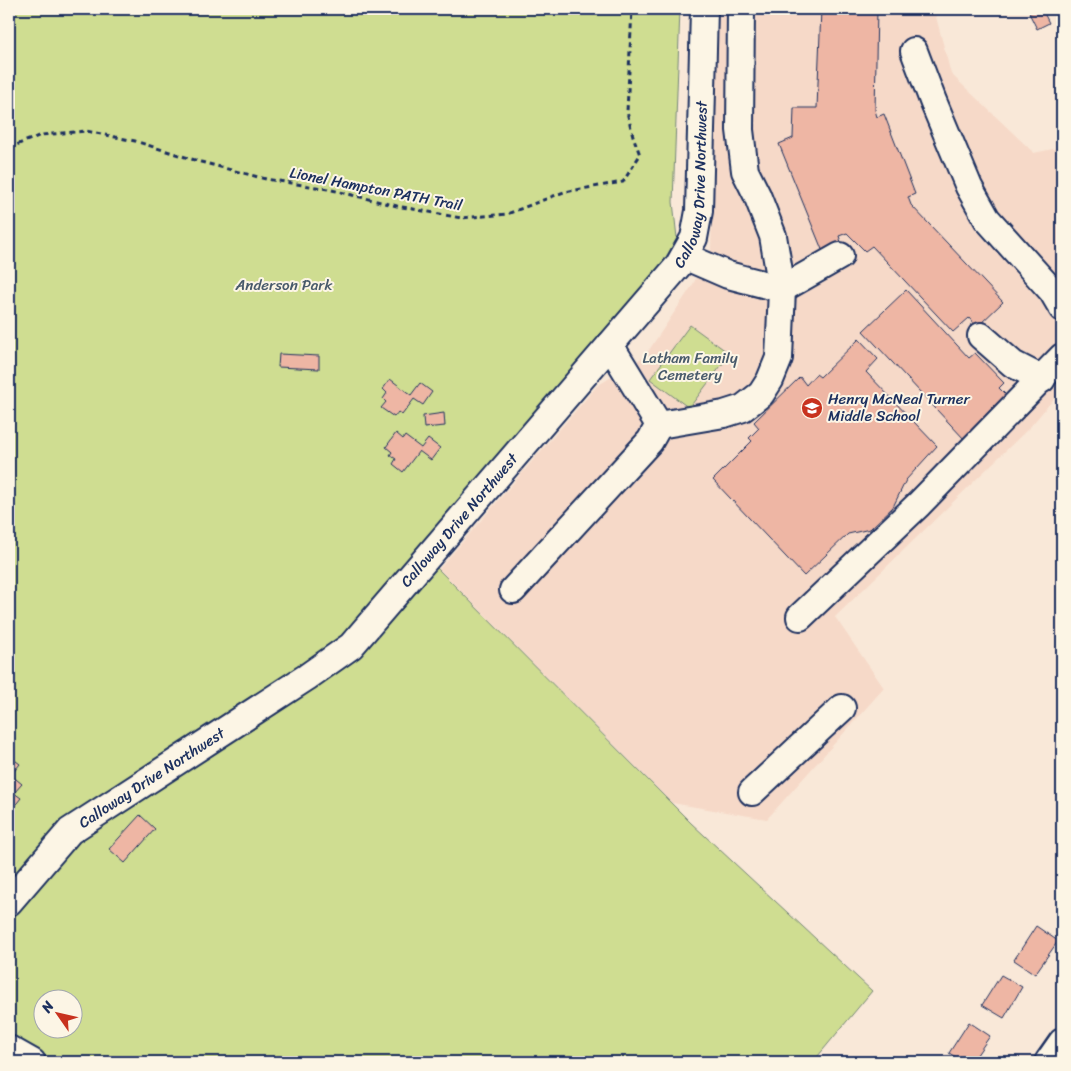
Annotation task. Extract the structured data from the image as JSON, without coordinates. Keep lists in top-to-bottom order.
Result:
{
  "streets": {
    "street": ["Calloway Drive Northwest"],
    "path": ["Lionel Hampton PATH Trail"]
  },
  "parks": ["Anderson Park", "Latham Family Cemetery"],
  "places": {
    "school or university": ["Henry McNeal Turner Middle School"]
  },
  "north": "top left"
}
